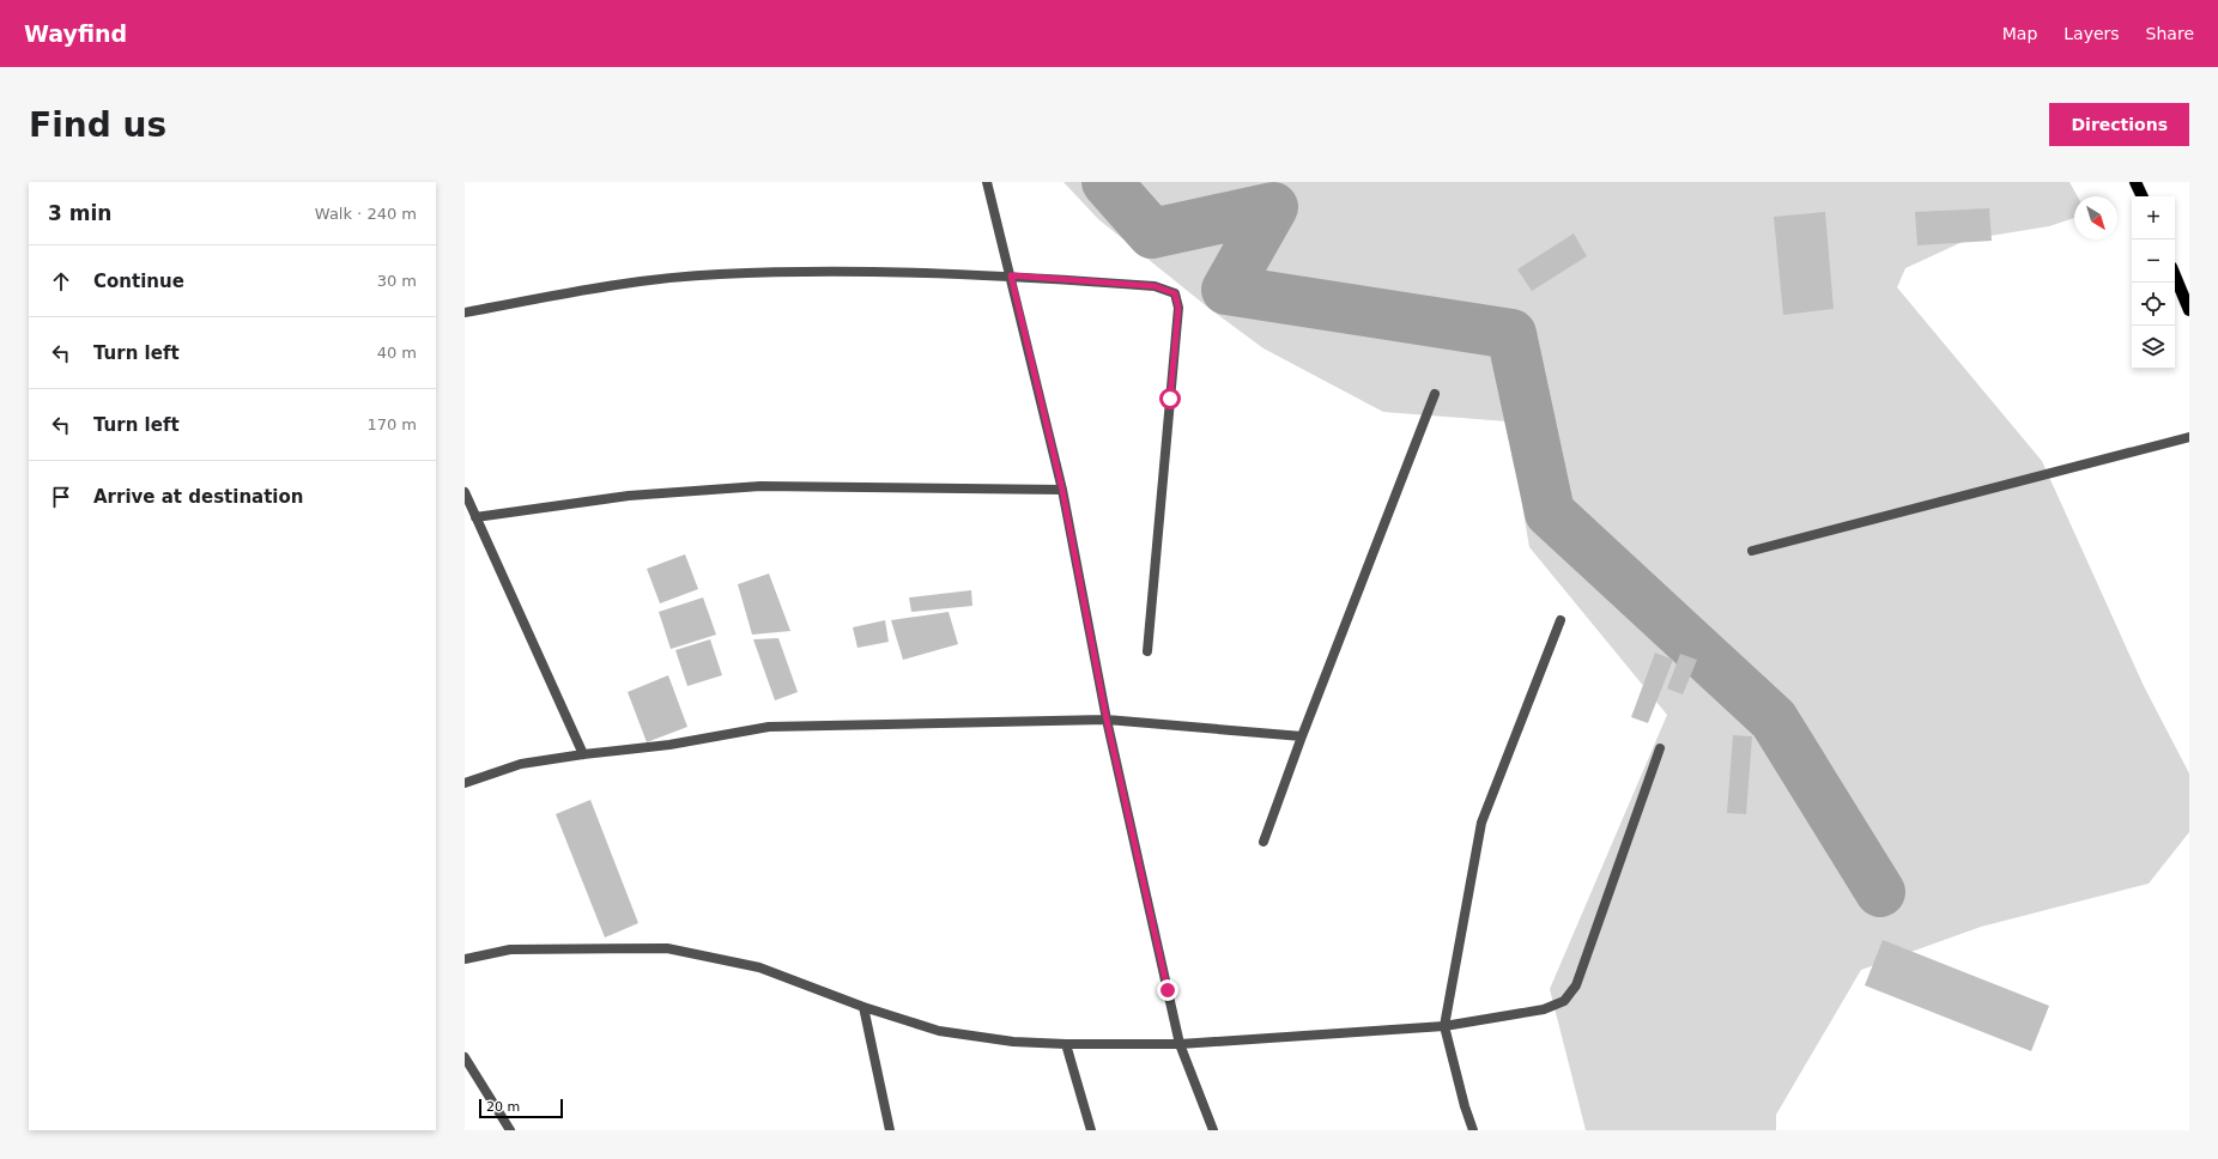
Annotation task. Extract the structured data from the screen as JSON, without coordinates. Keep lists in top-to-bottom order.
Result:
{
  "scale_bar": "20 m",
  "north": "bottom right",
  "page": {
    "header": "Wayfind",
    "nav": ["Map", "Layers", "Share"],
    "buttons": "Directions",
    "title": "Find us",
    "heading": ["3 min", "Walk · 240 m"],
    "map_buttons": ["+", "−"],
    "list": [
      ["Continue", "30 m"],
      ["Turn left", "40 m"],
      ["Turn left", "170 m"],
      "Arrive at destination"
    ],
    "scale": "20 m"
  }
}
